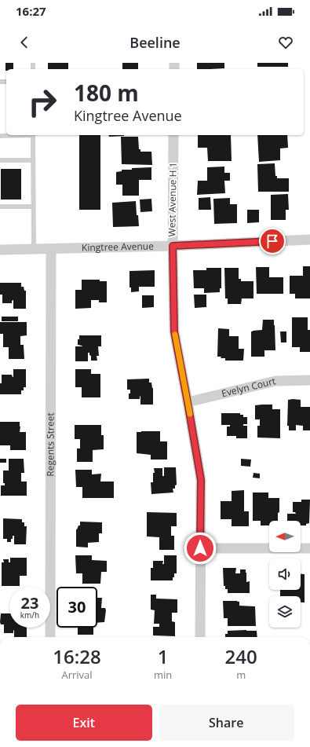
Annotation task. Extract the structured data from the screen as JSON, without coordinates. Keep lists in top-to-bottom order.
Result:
{
  "streets": {
    "street": [
      "West Avenue H 1",
      "Kingtree Avenue",
      "Evelyn Court",
      "Regents Street"
    ]
  },
  "crossings": [
    ["West Avenue H 1", "Kingtree Avenue"],
    ["West Avenue H 1", "Evelyn Court"],
    ["Kingtree Avenue", "Regents Street"]
  ],
  "north": "left",
  "page": {
    "status": "16:27",
    "header": "Beeline",
    "turn": ["180 m", "Kingtree Avenue"],
    "speed": "23 km/h",
    "limit": "30",
    "eta": [
      "16:28",
      "Arrival",
      "1",
      "min",
      "240",
      "m"
    ],
    "buttons": ["Exit", "Share"]
  }
}
